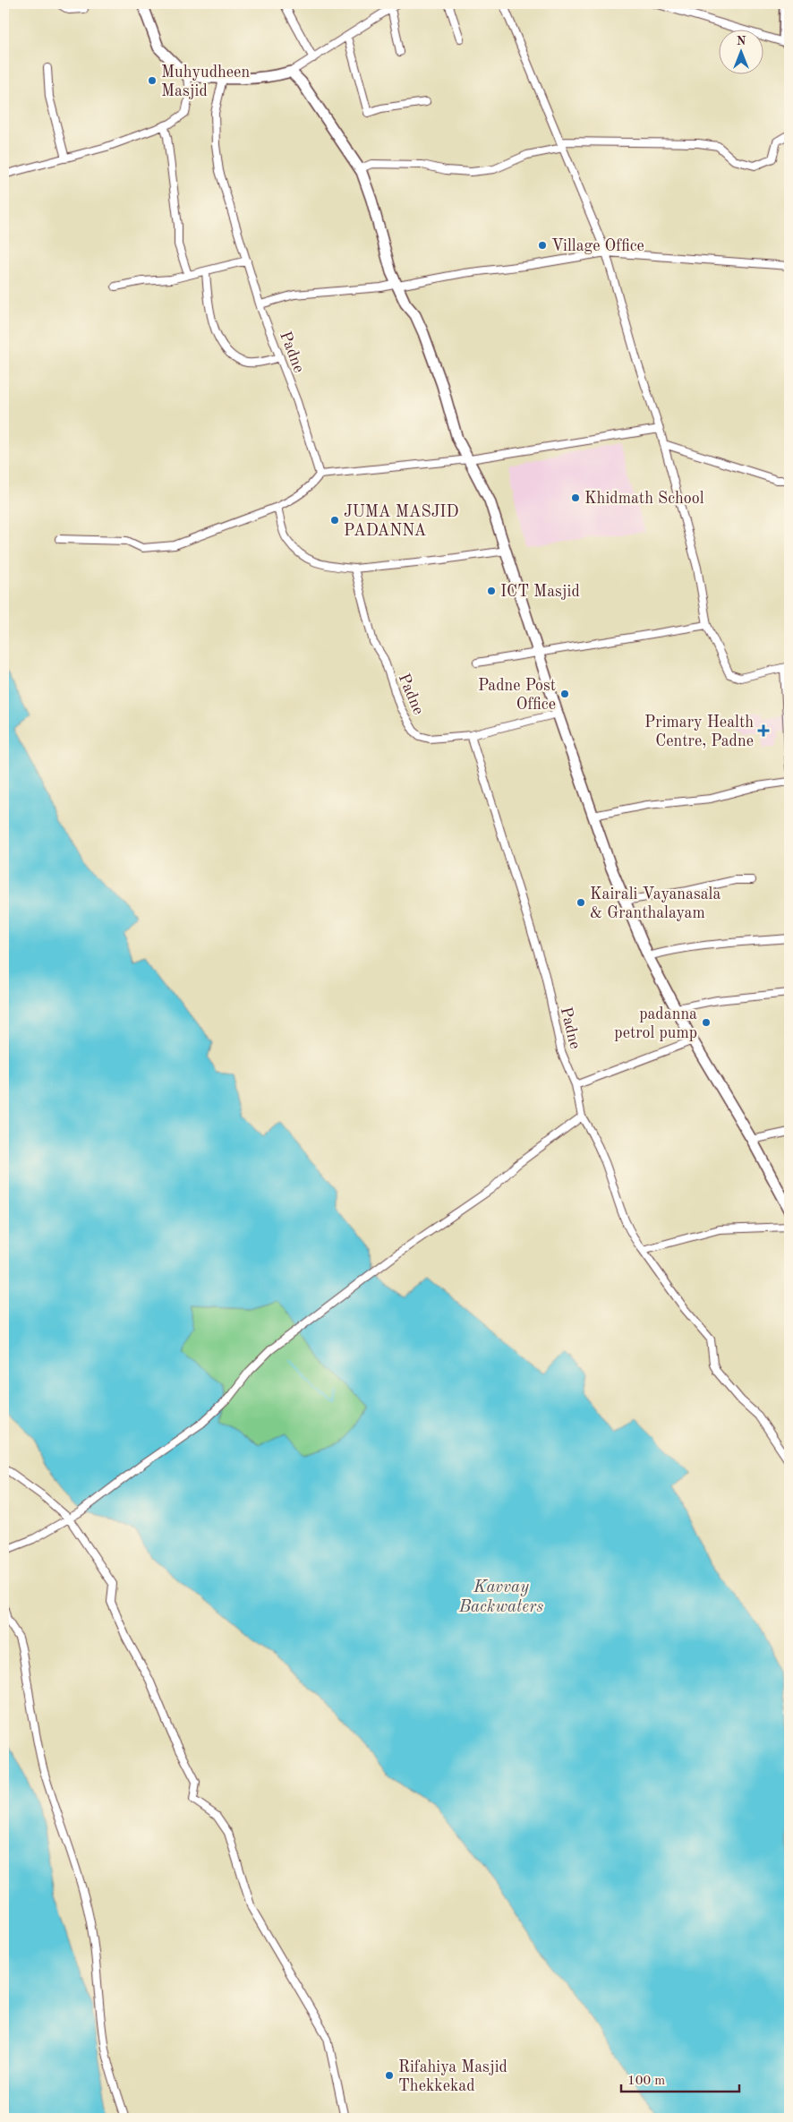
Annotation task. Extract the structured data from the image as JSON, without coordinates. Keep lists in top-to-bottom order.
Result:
{
  "streets": {
    "street": ["Padne"]
  },
  "water": ["Kavvay Backwaters"],
  "places": {
    "other": [
      "Muhyudheen Masjid",
      "Village Office",
      "Khidmath School",
      "JUMA MASJID PADANNA",
      "ICT Masjid",
      "Padne Post Office",
      "Kairali Vayanasala & Granthalayam",
      "padanna petrol pump",
      "Rifahiya Masjid Thekkekad"
    ],
    "health": ["Primary Health Centre, Padne"]
  },
  "scale_bar": "100 m",
  "north": "top"
}
